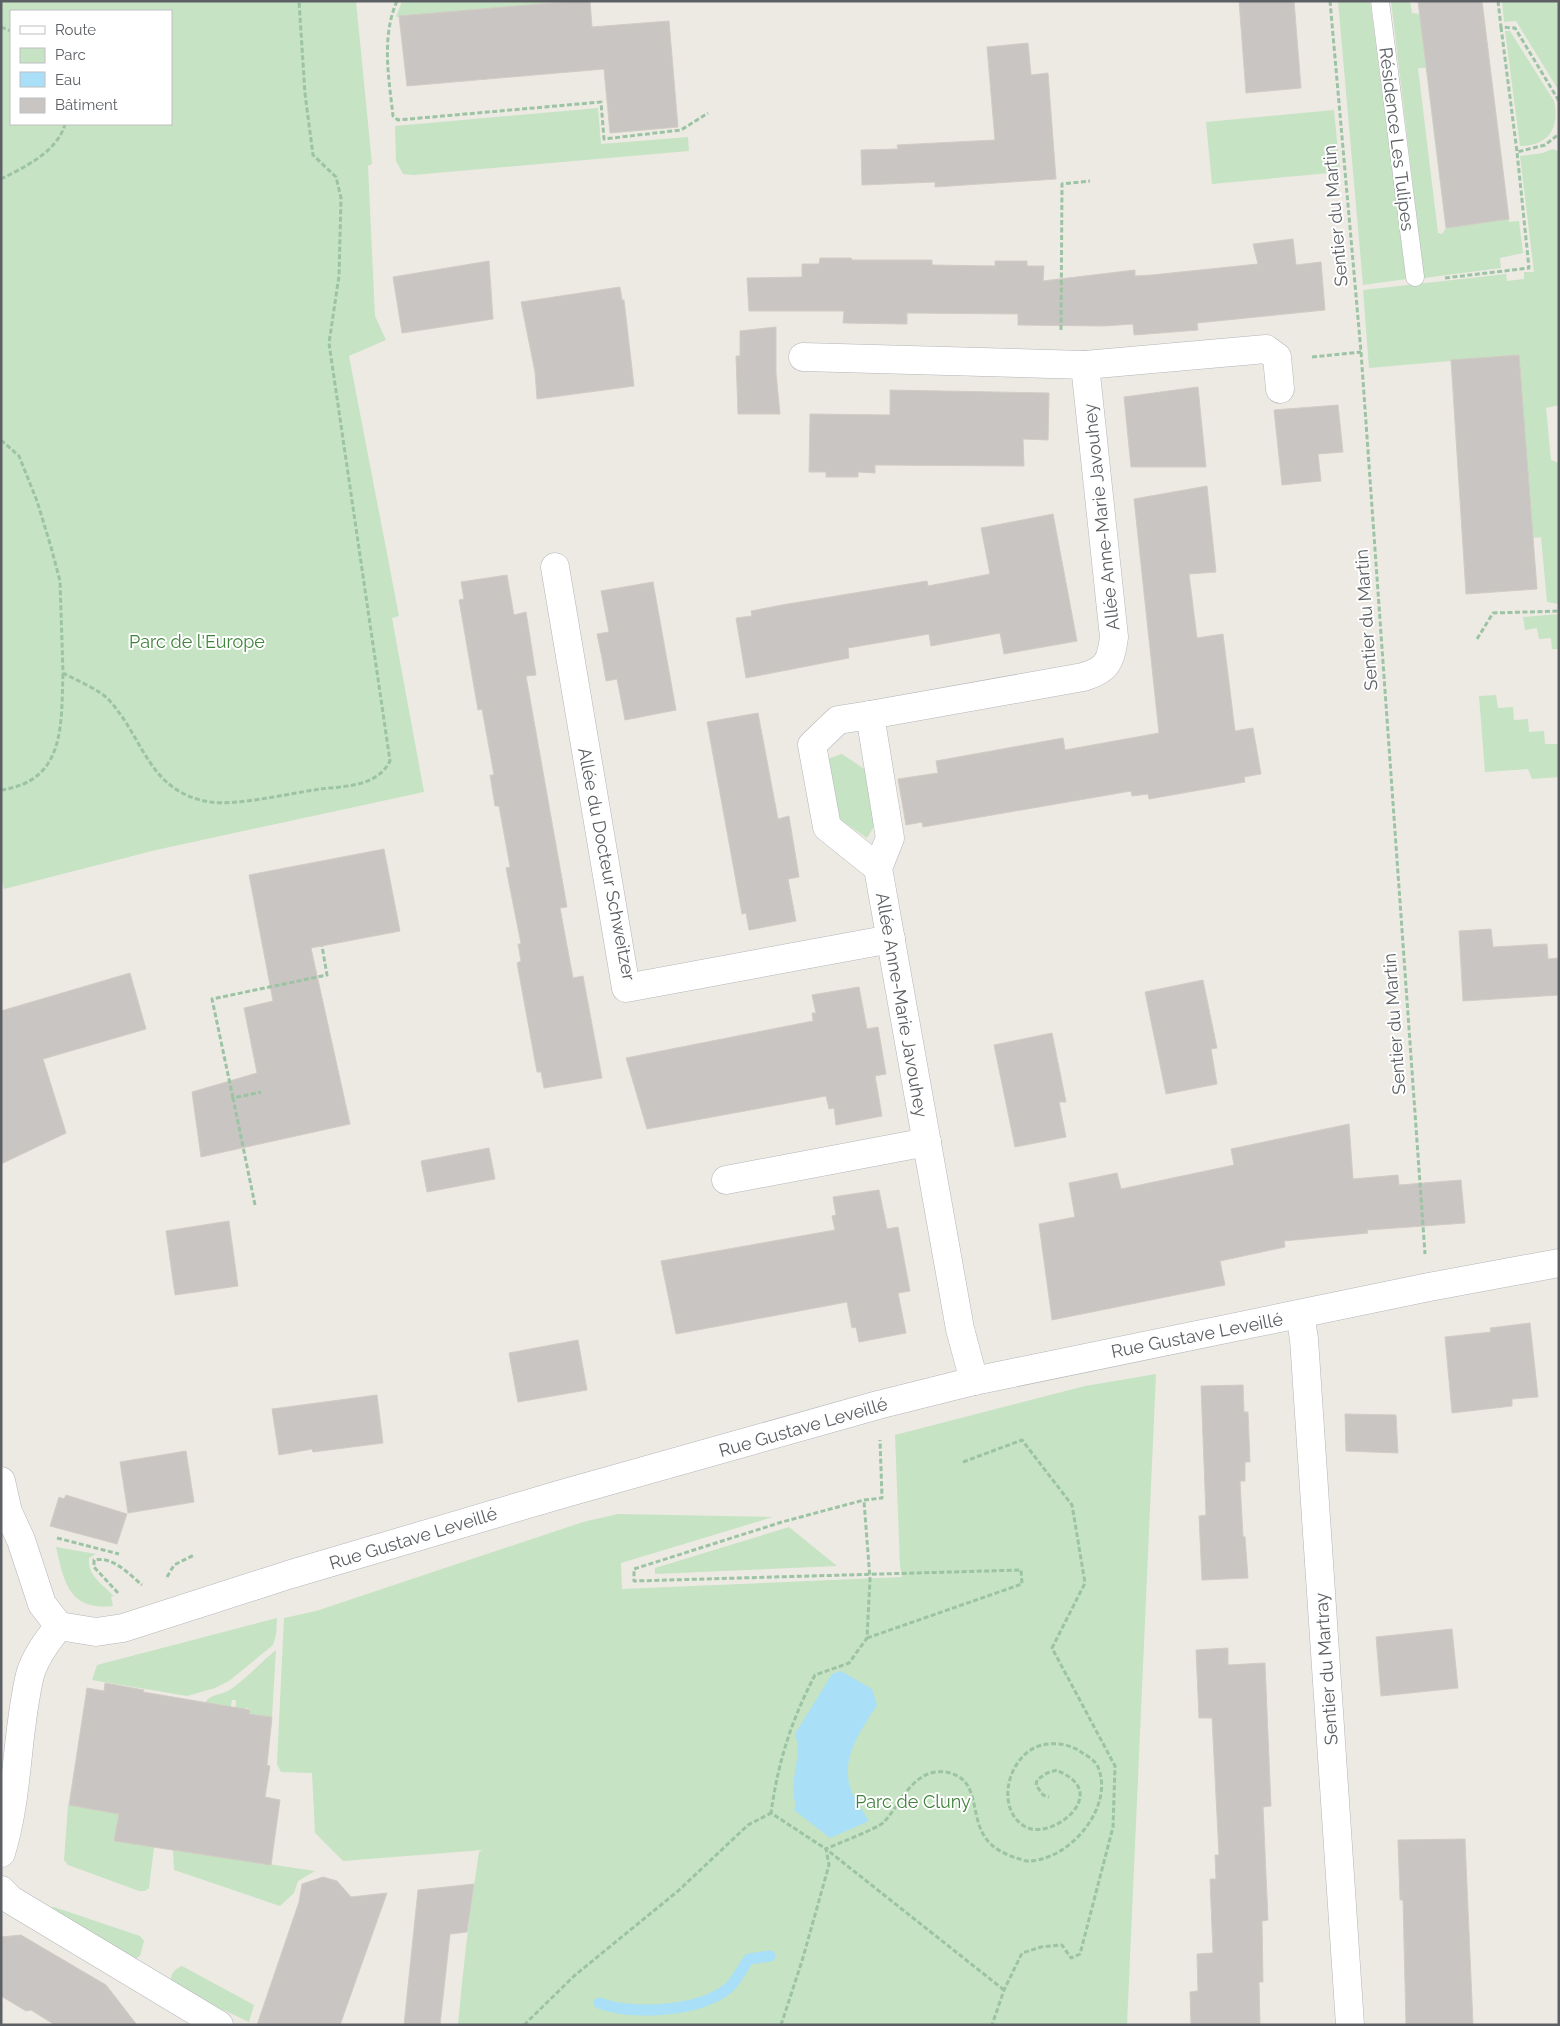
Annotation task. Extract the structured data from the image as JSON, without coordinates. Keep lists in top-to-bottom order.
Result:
{
  "streets": {
    "street": [
      "Allée Anne-Marie Javouhey",
      "Allée du Docteur Schweitzer",
      "Rue Gustave Leveillé",
      "Sentier du Martray"
    ],
    "lane": ["Résidence Les Tulipes"],
    "path": ["Sentier du Martin"]
  },
  "crossings": [
    ["Allée Anne-Marie Javouhey", "Allée du Docteur Schweitzer"],
    ["Allée Anne-Marie Javouhey", "Rue Gustave Leveillé"],
    ["Rue Gustave Leveillé", "Sentier du Martray"]
  ],
  "parks": ["Parc de l'Europe", "Parc de Cluny"],
  "legend": [
    "Route",
    "Parc",
    "Eau",
    "Bâtiment"
  ]
}
